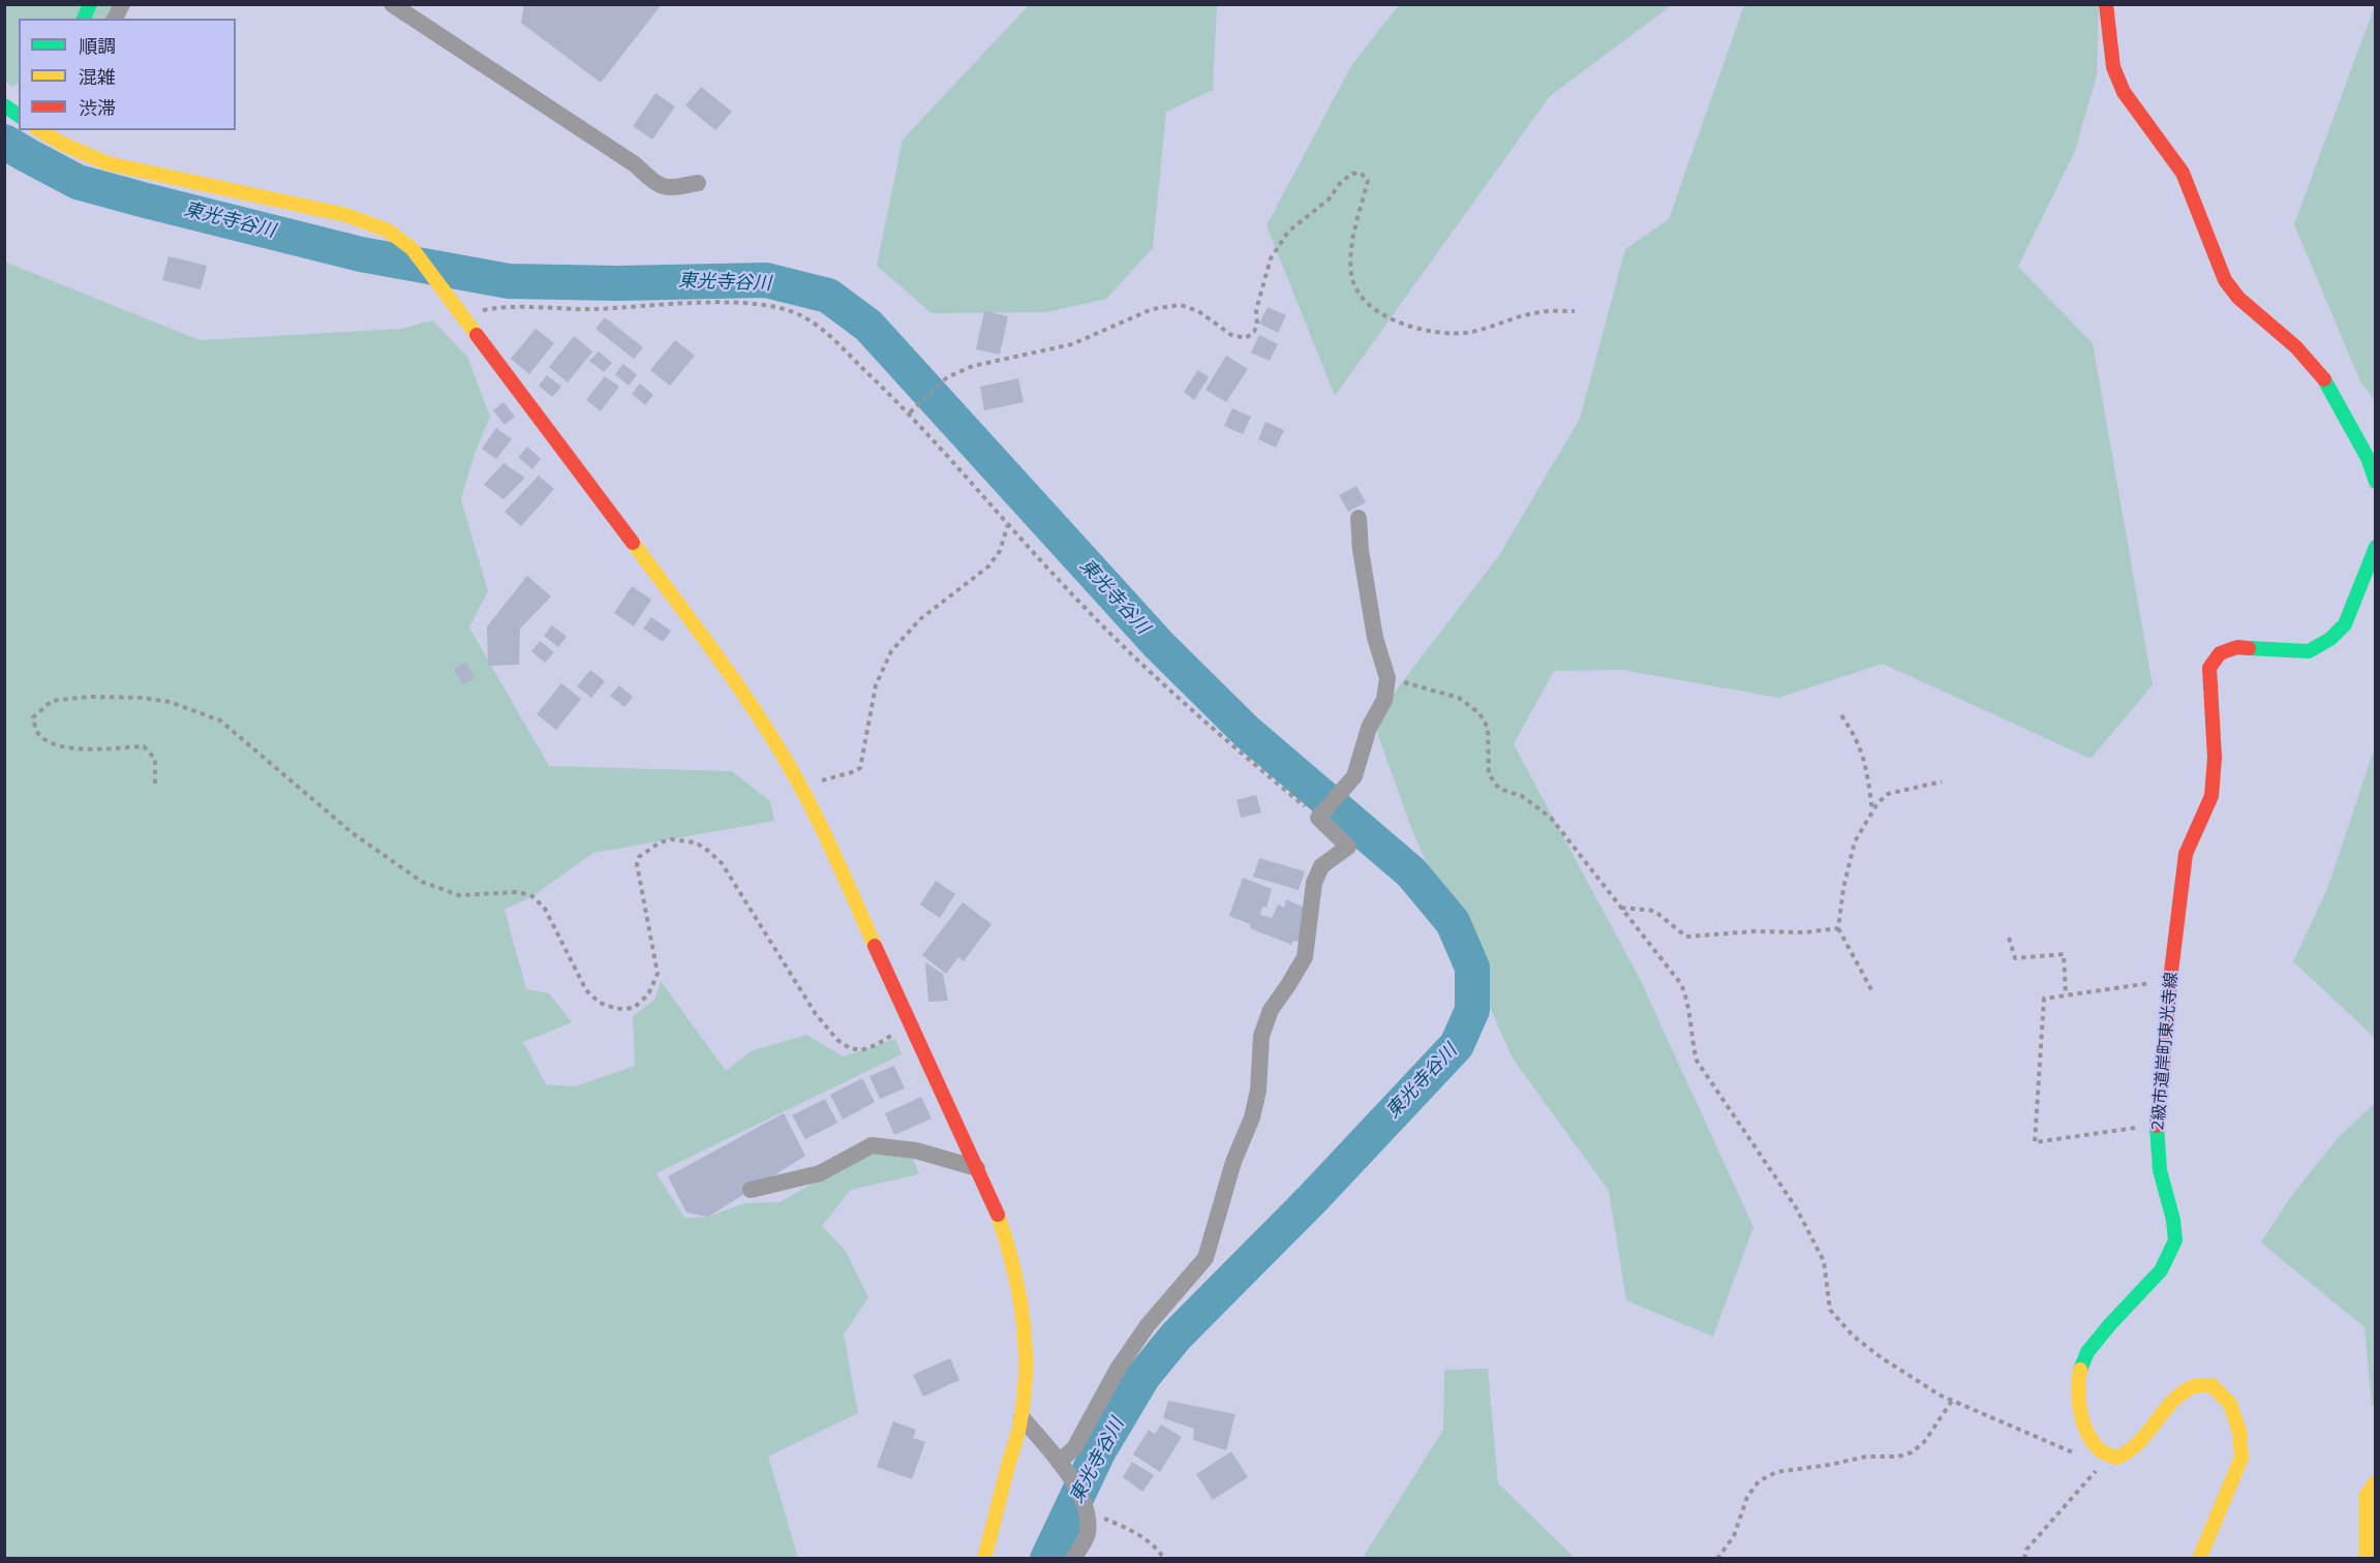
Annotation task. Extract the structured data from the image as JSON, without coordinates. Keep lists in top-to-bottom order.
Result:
{
  "streets": {
    "main road": ["2級市道岸町東光寺線"]
  },
  "water": ["東光寺谷川"],
  "legend": ["順調", "混雑", "渋滞"]
}
